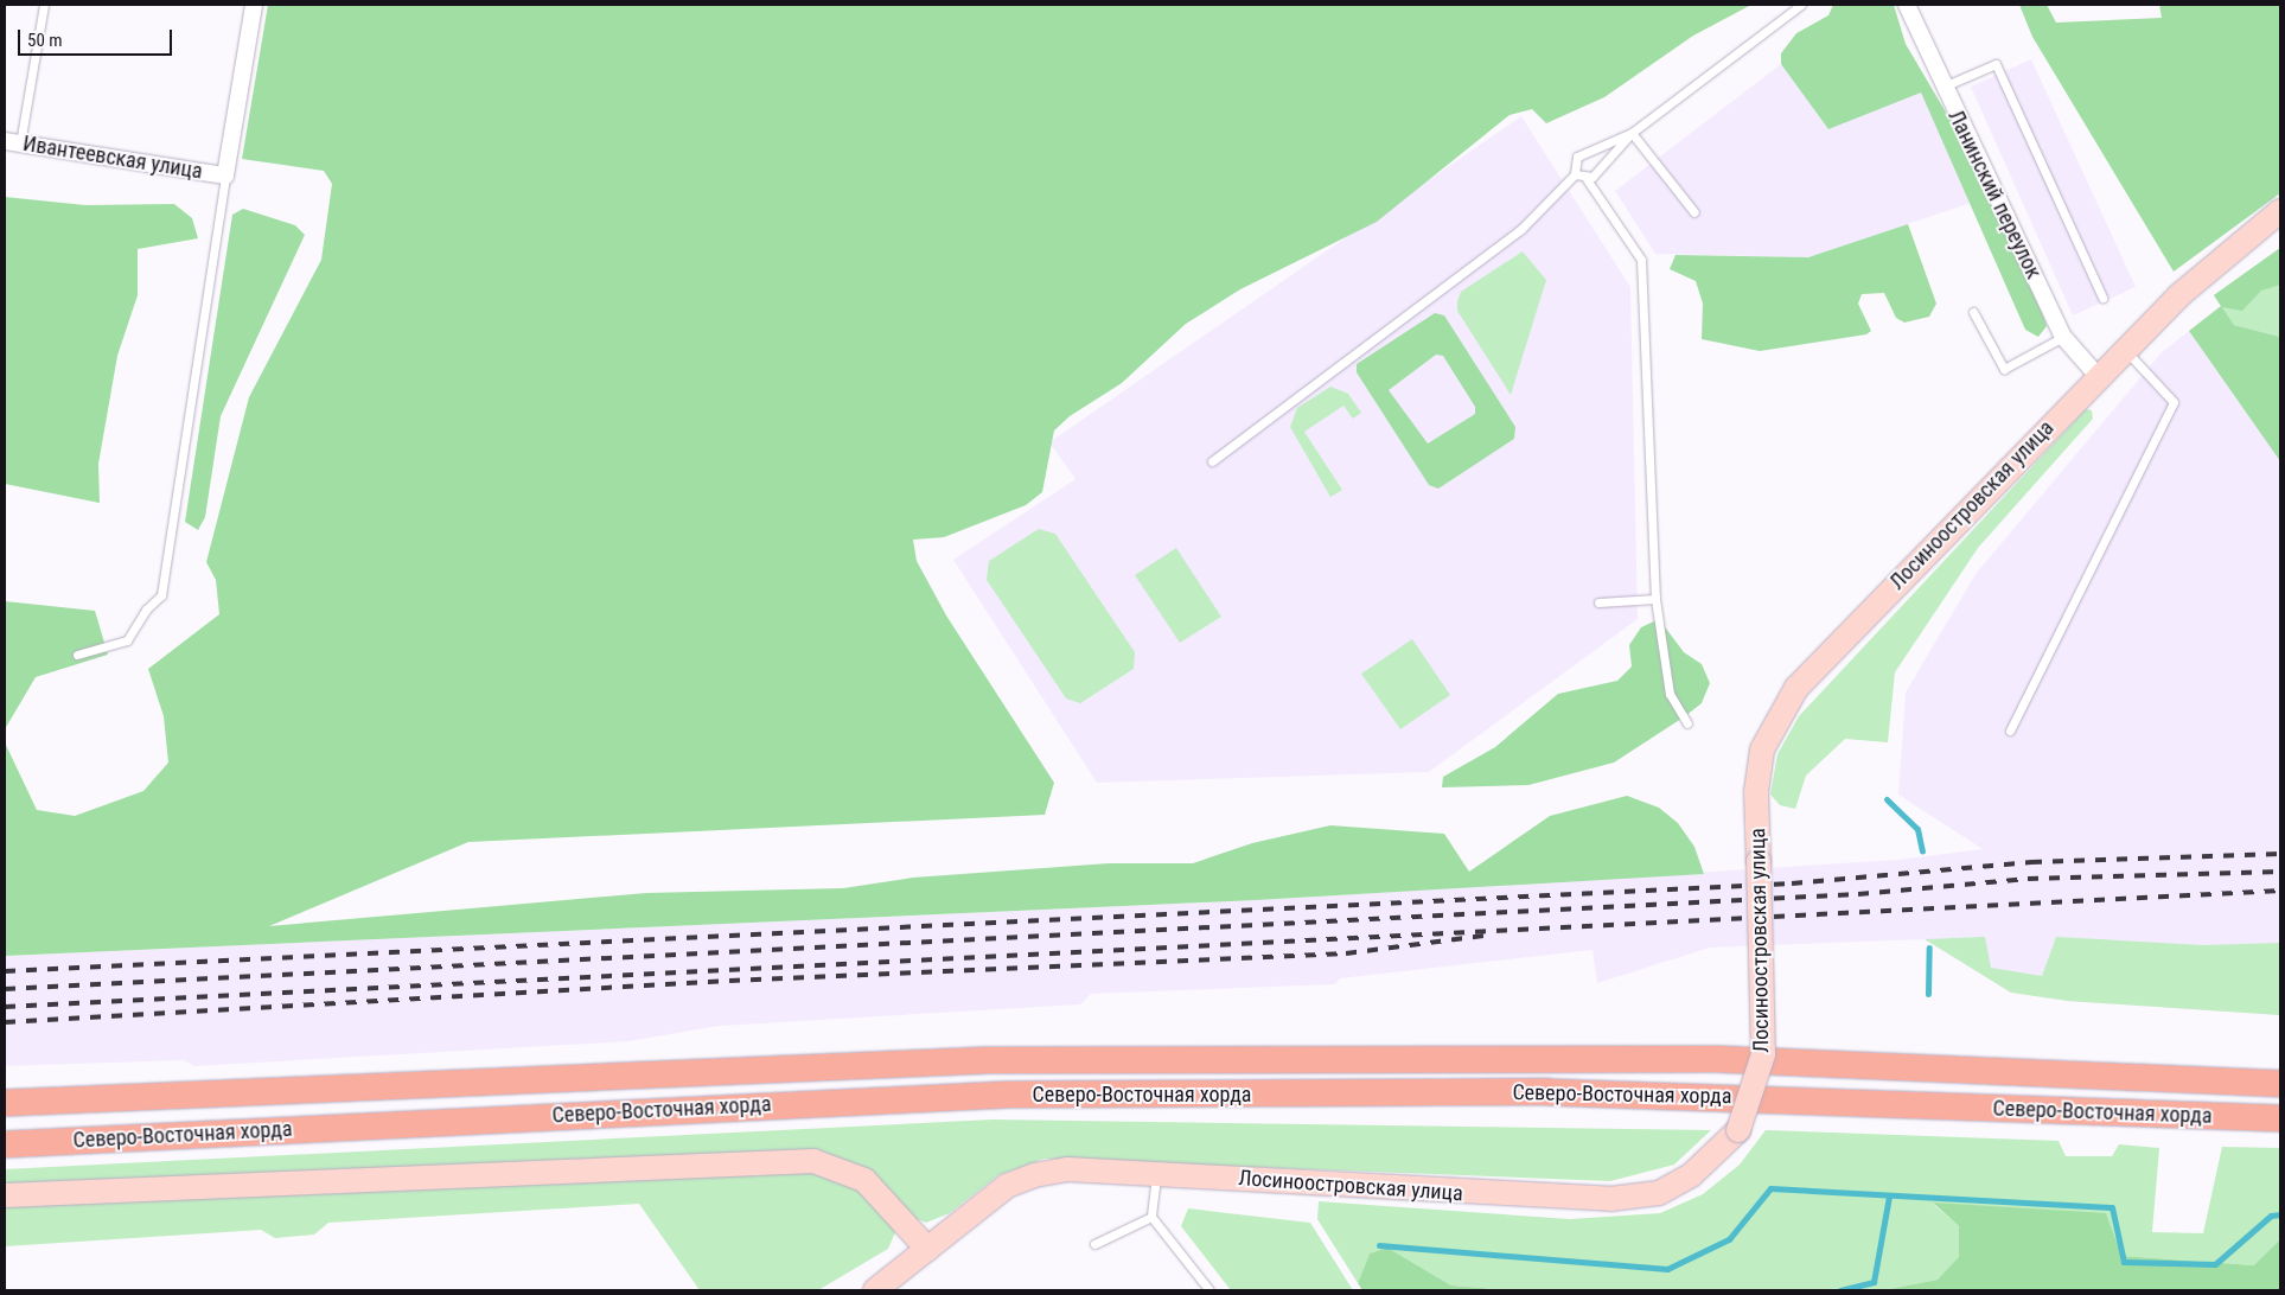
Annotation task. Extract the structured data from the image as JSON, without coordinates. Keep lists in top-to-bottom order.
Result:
{
  "streets": {
    "main road": ["Северо-Восточная хорда"],
    "street": ["Ивантеевская улица", "Ланинский переулок", "Лосиноостровская улица"]
  },
  "crossings": [
    ["Ланинский переулок", "Лосиноостровская улица"]
  ],
  "scale_bar": "50 m"
}
